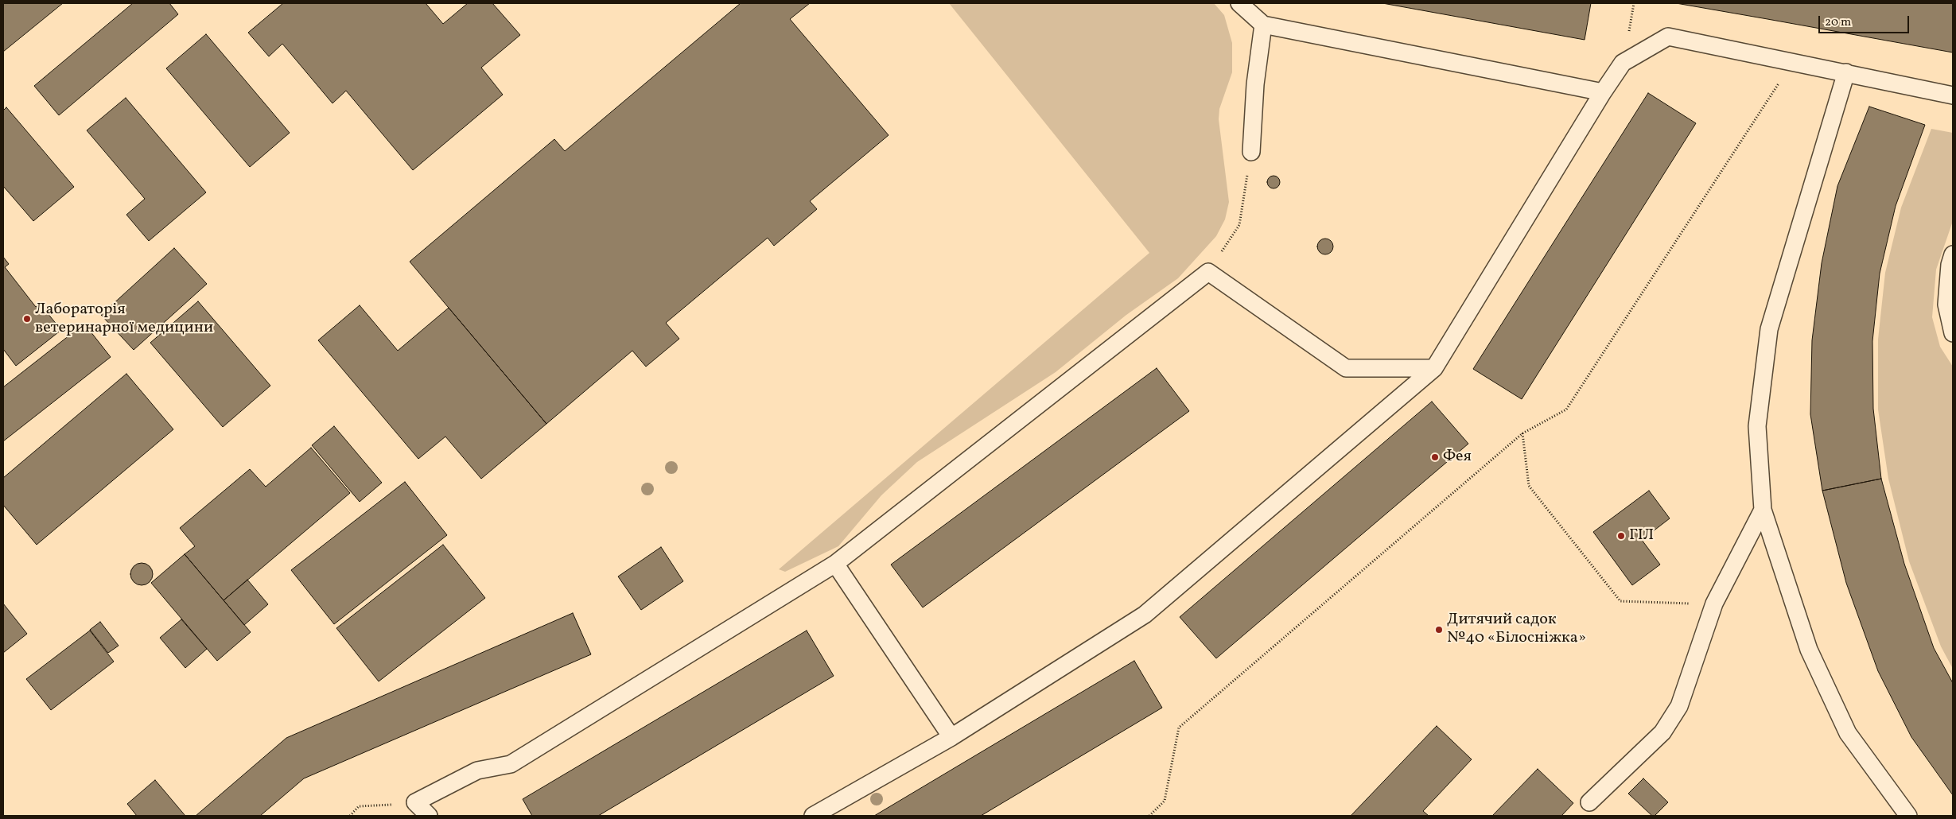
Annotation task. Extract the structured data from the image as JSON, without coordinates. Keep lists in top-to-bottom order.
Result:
{
  "places": [
    "Лабораторія ветеринарної медицини",
    "Фея",
    "ГІЛ",
    "Дитячий садок №40 «Білосніжка»"
  ],
  "scale_bar": "20 m"
}
